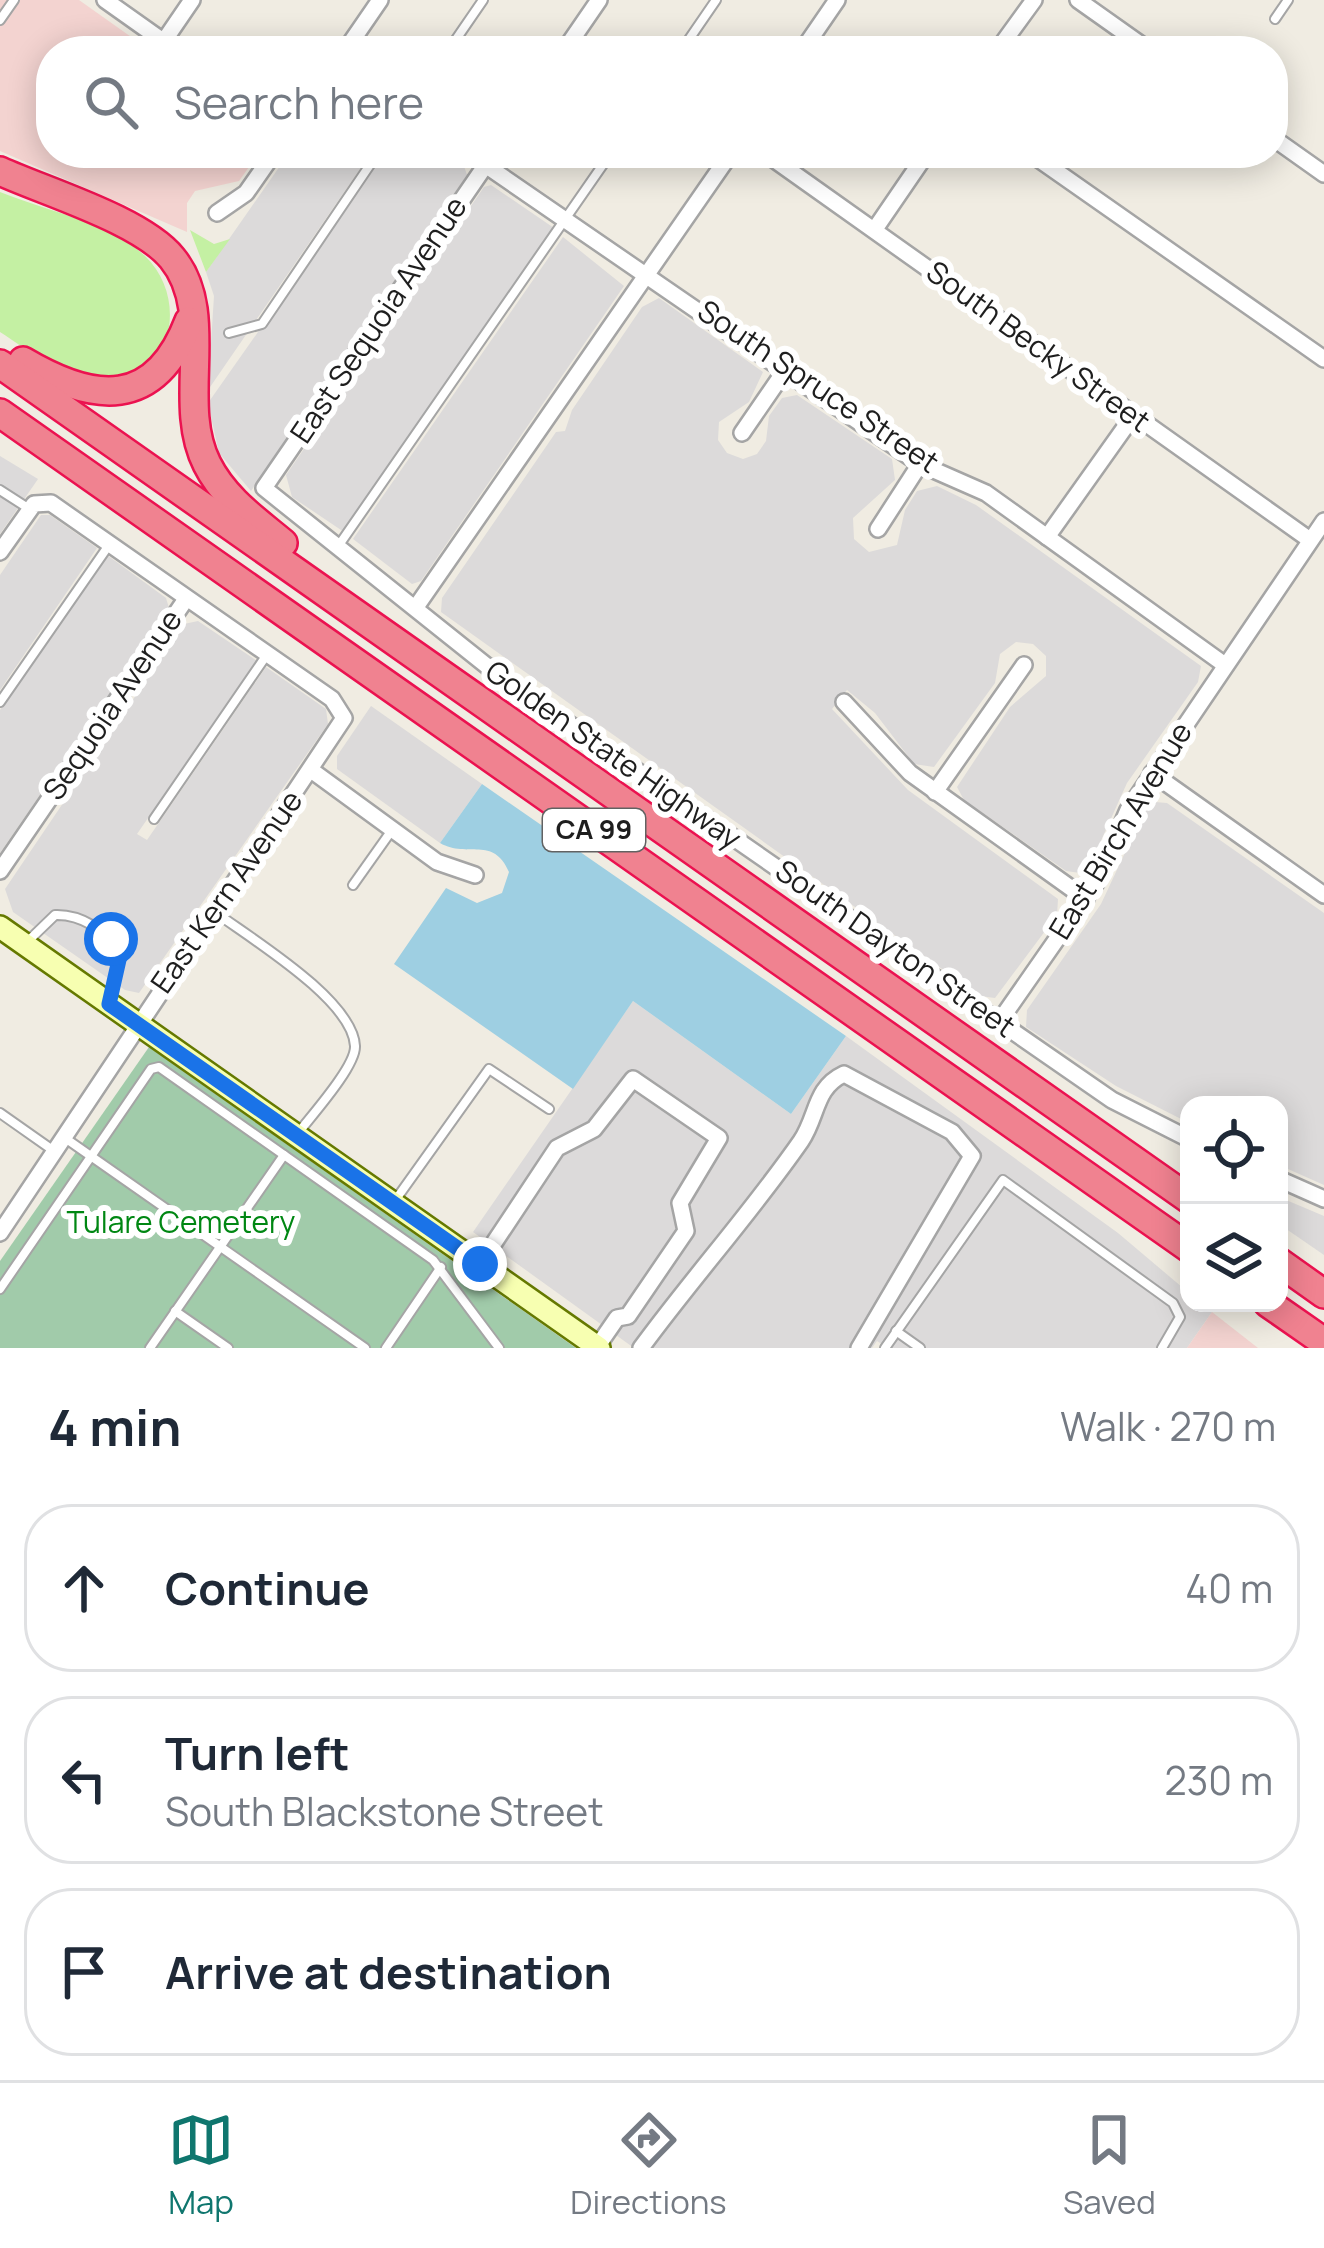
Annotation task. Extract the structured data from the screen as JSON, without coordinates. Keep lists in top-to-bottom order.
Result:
{
  "streets": {
    "highway": ["Golden State Highway", "CA 99"],
    "street": [
      "East Sequoia Avenue",
      "South Becky Street",
      "South Spruce Street",
      "Sequoia Avenue",
      "East Birch Avenue",
      "East Kern Avenue",
      "South Dayton Street"
    ]
  },
  "crossings": [
    ["East Sequoia Avenue", "South Dayton Street"],
    ["South Becky Street", "East Birch Avenue"],
    ["South Spruce Street", "East Birch Avenue"],
    ["Sequoia Avenue", "East Kern Avenue"],
    ["East Birch Avenue", "South Dayton Street"]
  ],
  "parks": ["Tulare Cemetery"],
  "page": {
    "search": "Search here",
    "heading": ["4 min", "Walk · 270 m"],
    "list": [
      ["Continue", "40 m"],
      ["Turn left", "South Blackstone Street", "230 m"],
      "Arrive at destination"
    ],
    "nav": ["Map", "Directions", "Saved"]
  }
}
